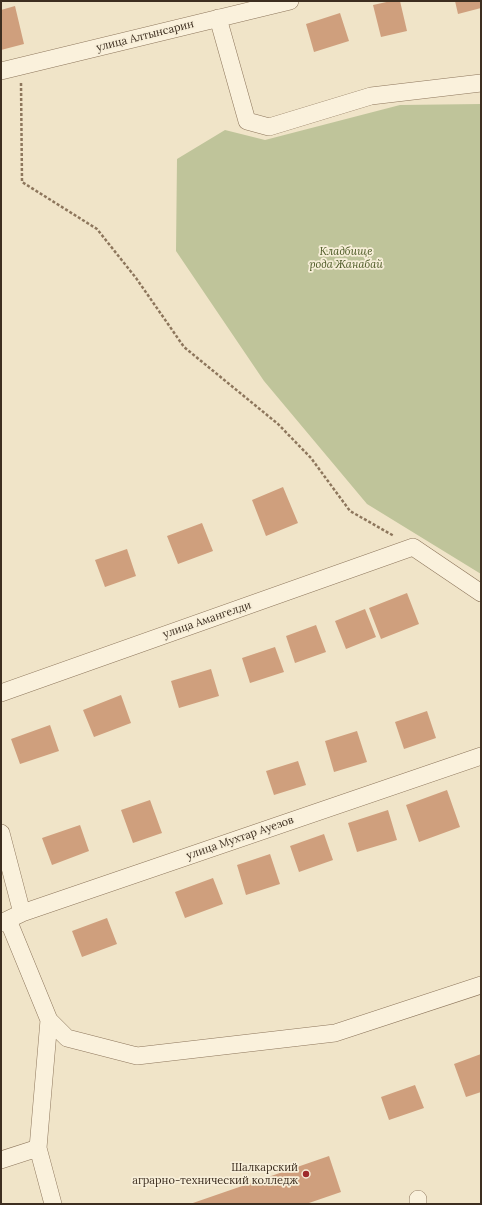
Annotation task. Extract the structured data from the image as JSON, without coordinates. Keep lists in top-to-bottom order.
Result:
{
  "streets": {
    "street": ["улица Алтынсарин", "улица Амангелди", "улица Мухтар Ауезов"]
  },
  "parks": ["Кладбище рода Жанабай"],
  "places": ["Шалкарский аграрно-технический колледж"]
}
